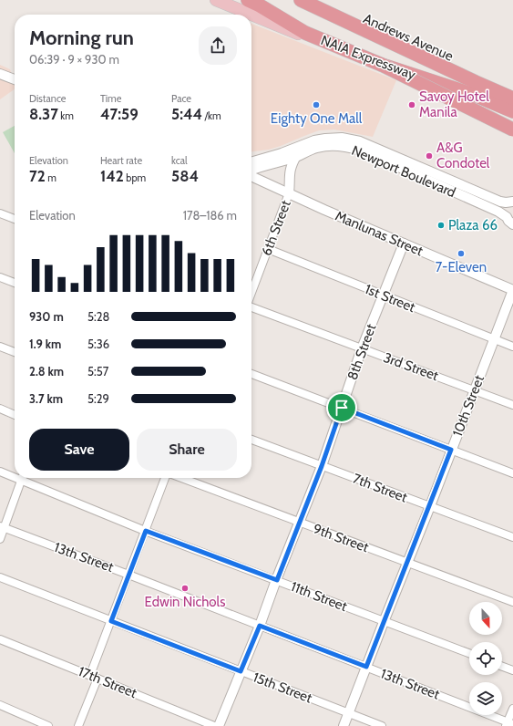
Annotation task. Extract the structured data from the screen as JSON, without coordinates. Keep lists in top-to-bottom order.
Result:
{
  "streets": {
    "highway": ["NAIA Expressway"],
    "main road": ["Andrews Avenue"],
    "street": [
      "Newport Boulevard",
      "6th Street",
      "Manlunas Street",
      "1st Street",
      "8th Street",
      "3rd Street",
      "10th Street",
      "7th Street",
      "9th Street",
      "13th Street",
      "11th Street",
      "17th Street",
      "15th Street"
    ]
  },
  "crossings": [
    ["6th Street", "Manlunas Street"],
    ["6th Street", "1st Street"],
    ["Manlunas Street", "8th Street"],
    ["Manlunas Street", "10th Street"],
    ["1st Street", "8th Street"],
    ["1st Street", "10th Street"],
    ["8th Street", "3rd Street"],
    ["8th Street", "7th Street"],
    ["8th Street", "9th Street"],
    ["8th Street", "13th Street"],
    ["8th Street", "11th Street"],
    ["8th Street", "15th Street"],
    ["3rd Street", "10th Street"],
    ["10th Street", "7th Street"],
    ["10th Street", "9th Street"],
    ["10th Street", "13th Street"],
    ["10th Street", "11th Street"],
    ["10th Street", "15th Street"]
  ],
  "places": [
    "Eighty One Mall",
    "Savoy Hotel Manila",
    "A&G Condotel",
    "Plaza 66",
    "7-Eleven",
    "Edwin Nichols"
  ],
  "north": "bottom",
  "page": {
    "heading": ["Morning run", "06:39 · 9 × 930 m"],
    "stats": [
      ["Distance", "8.37 km"],
      ["Time", "47:59"],
      ["Pace", "5:44 /km"],
      ["Elevation", "72 m"],
      ["Heart rate", "142 bpm"],
      ["kcal", "584"]
    ],
    "chart": ["Elevation", "178–186 m"],
    "list": [
      {
        "name": "930 m",
        "note": "5:28"
      },
      {
        "name": "1.9 km",
        "note": "5:36"
      },
      {
        "name": "2.8 km",
        "note": "5:57"
      },
      {
        "name": "3.7 km",
        "note": "5:29"
      }
    ],
    "buttons": ["Save", "Share"]
  }
}
